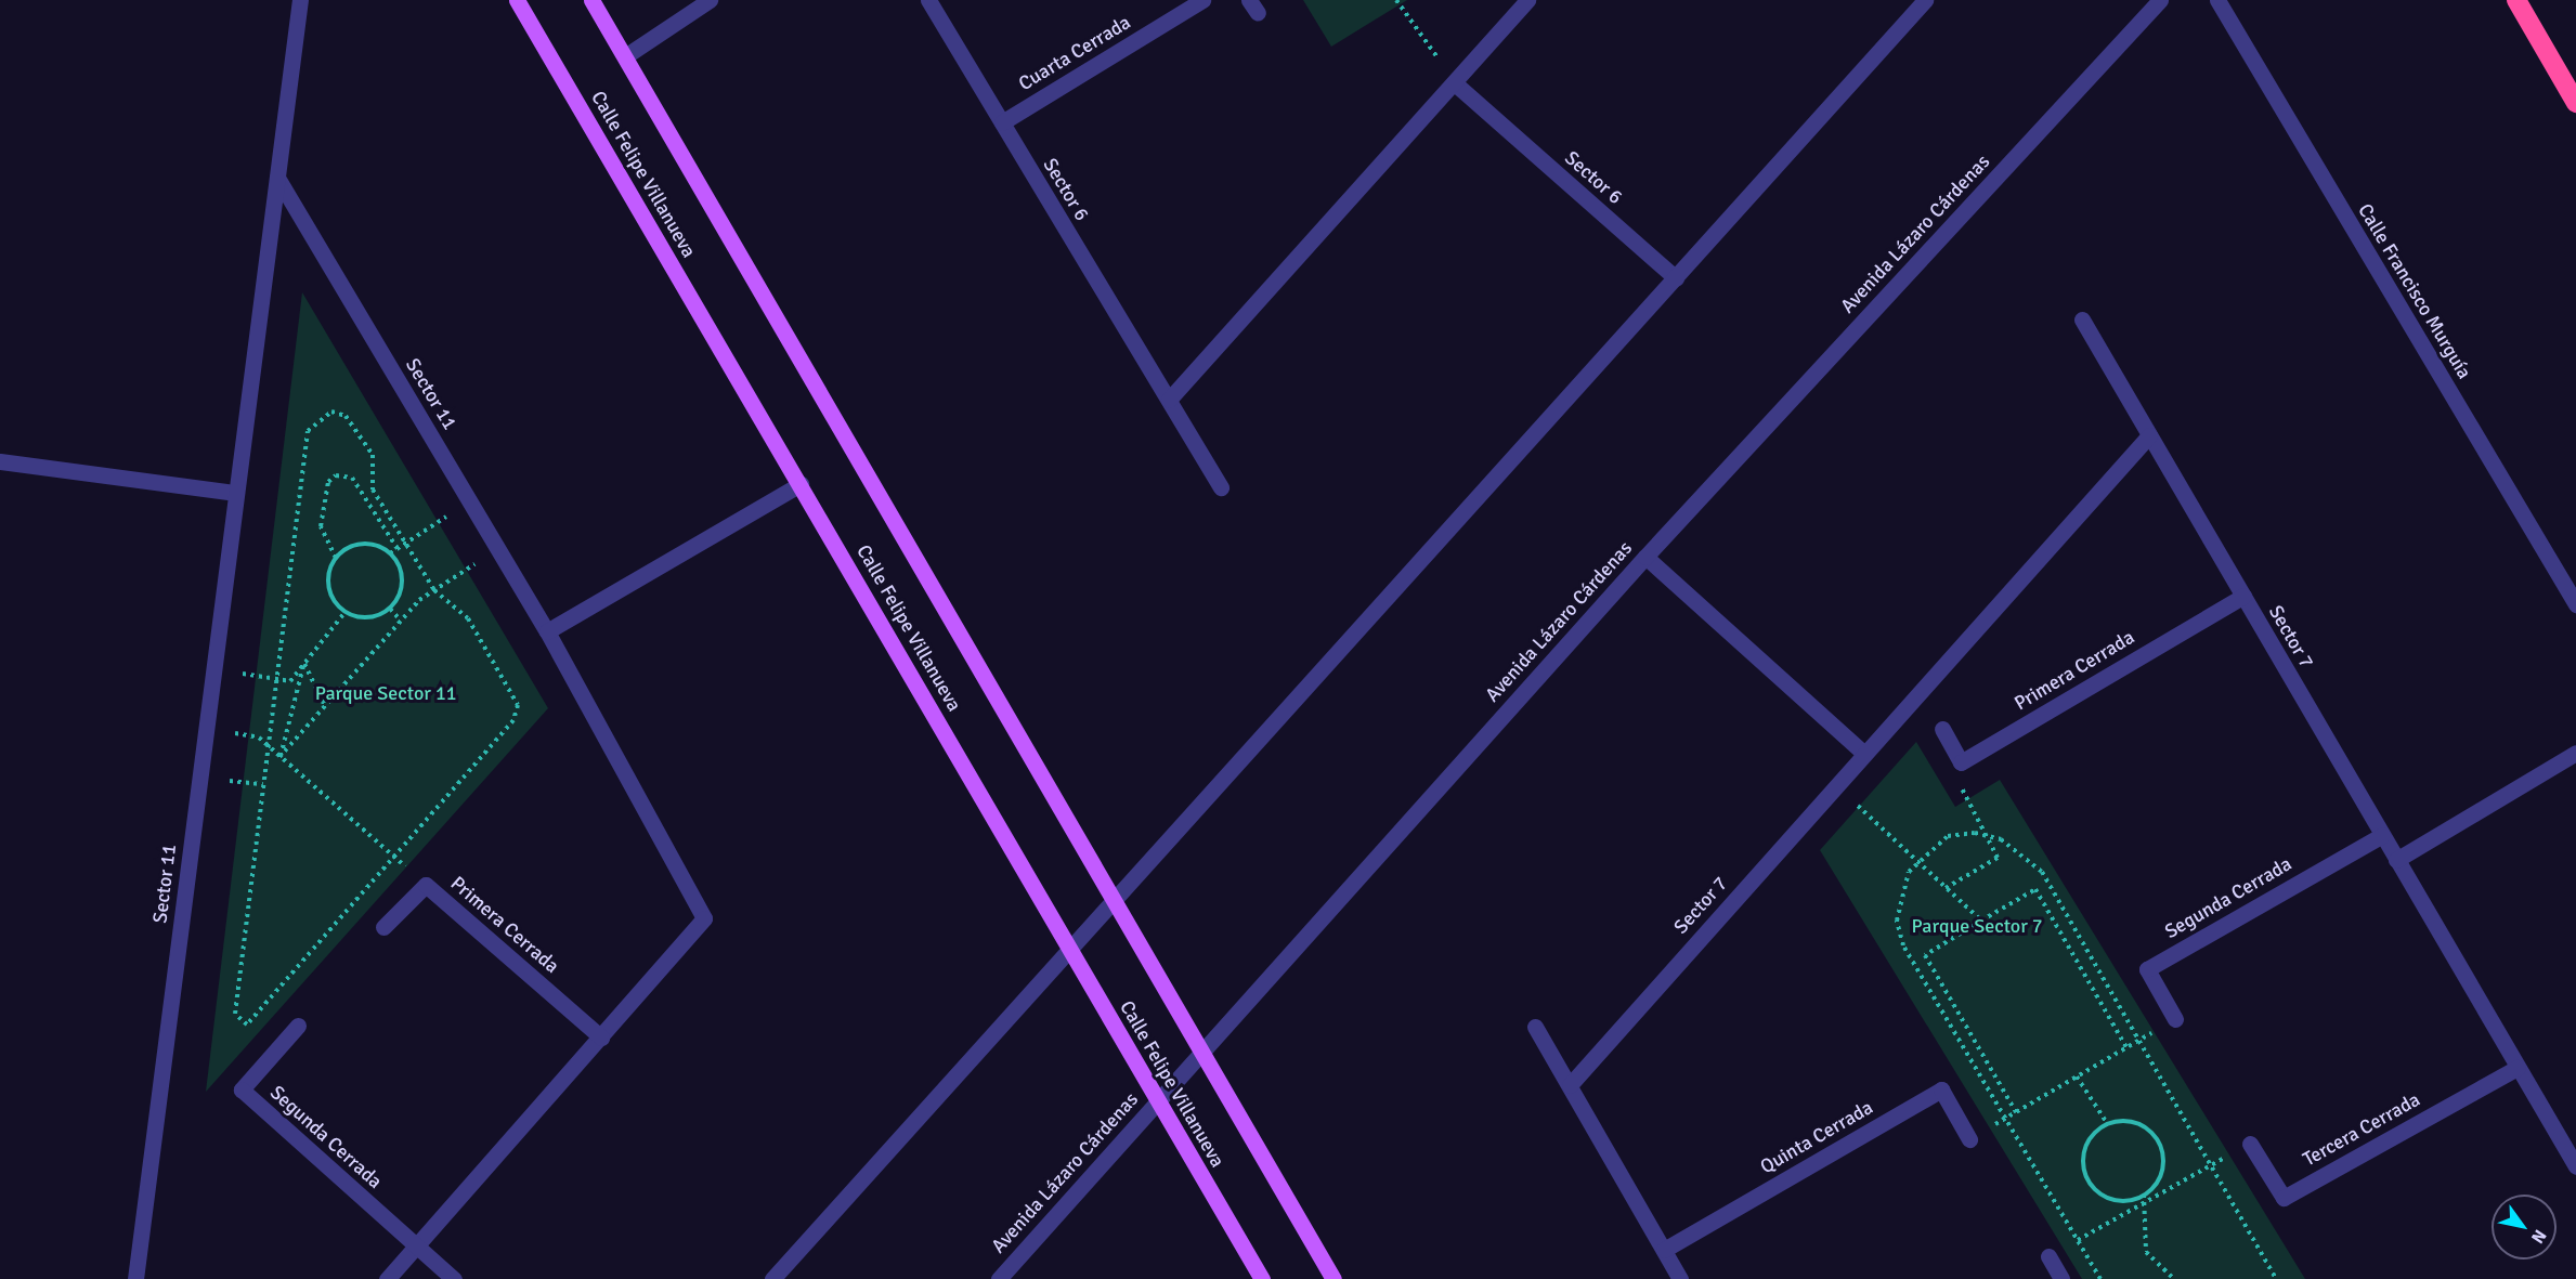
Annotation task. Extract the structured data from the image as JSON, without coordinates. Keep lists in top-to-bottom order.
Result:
{
  "streets": {
    "main road": ["Calle Felipe Villanueva"],
    "street": [
      "Cuarta Cerrada",
      "Sector 6",
      "Avenida Lázaro Cárdenas",
      "Calle Francisco Murguía",
      "Sector 11",
      "Sector 7",
      "Primera Cerrada",
      "Segunda Cerrada",
      "Tercera Cerrada",
      "Quinta Cerrada"
    ]
  },
  "crossings": [
    ["Cuarta Cerrada", "Sector 6"],
    ["Calle Felipe Villanueva", "Avenida Lázaro Cárdenas"],
    ["Sector 11", "Primera Cerrada"],
    ["Sector 11", "Segunda Cerrada"],
    ["Sector 7", "Primera Cerrada"],
    ["Sector 7", "Segunda Cerrada"],
    ["Sector 7", "Tercera Cerrada"]
  ],
  "parks": ["Parque Sector 11", "Parque Sector 7"],
  "north": "bottom right"
}
